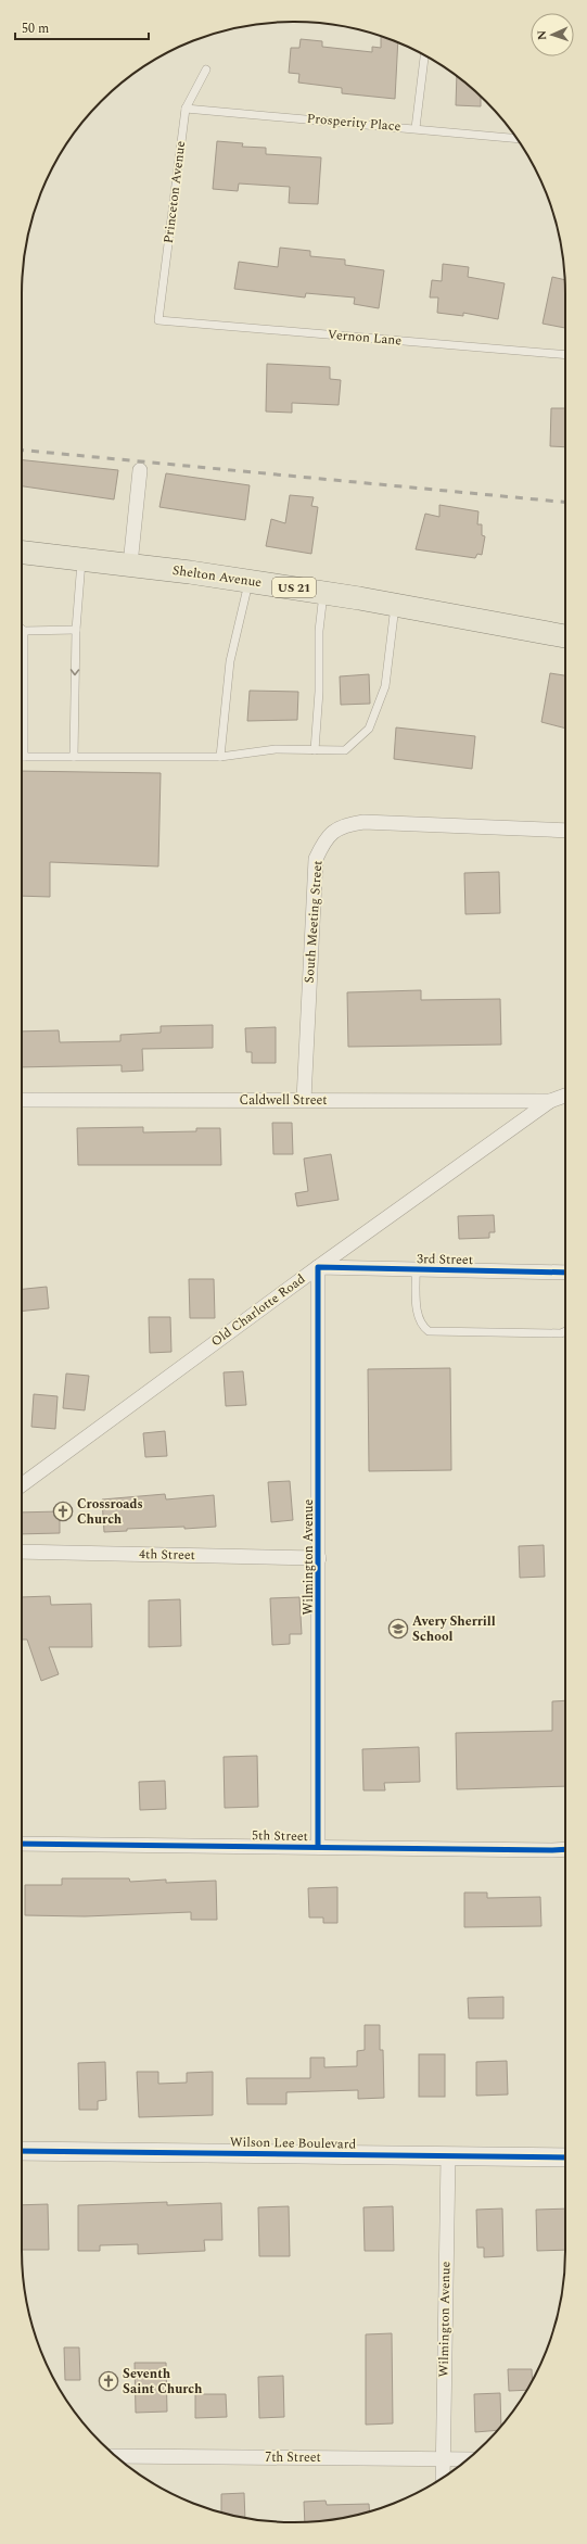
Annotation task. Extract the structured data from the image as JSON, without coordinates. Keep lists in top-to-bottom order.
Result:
{
  "streets": {
    "main road": ["Shelton Avenue", "US 21"],
    "street": [
      "South Meeting Street",
      "Caldwell Street",
      "3rd Street",
      "Old Charlotte Road",
      "4th Street",
      "Wilmington Avenue",
      "5th Street",
      "Wilson Lee Boulevard",
      "7th Street"
    ],
    "lane": ["Prosperity Place", "Princeton Avenue", "Vernon Lane"]
  },
  "crossings": [
    ["Prosperity Place", "Princeton Avenue"],
    ["Princeton Avenue", "Vernon Lane"],
    ["South Meeting Street", "Caldwell Street"],
    ["Caldwell Street", "Old Charlotte Road"],
    ["3rd Street", "Old Charlotte Road"],
    ["3rd Street", "Wilmington Avenue"],
    ["Old Charlotte Road", "Wilmington Avenue"],
    ["4th Street", "Wilmington Avenue"],
    ["Wilmington Avenue", "5th Street"],
    ["Wilmington Avenue", "Wilson Lee Boulevard"],
    ["Wilmington Avenue", "7th Street"]
  ],
  "places": {
    "church": ["Crossroads Church", "Seventh Saint Church"],
    "school or university": ["Avery Sherrill School"]
  },
  "scale_bar": "50 m",
  "north": "left"
}
